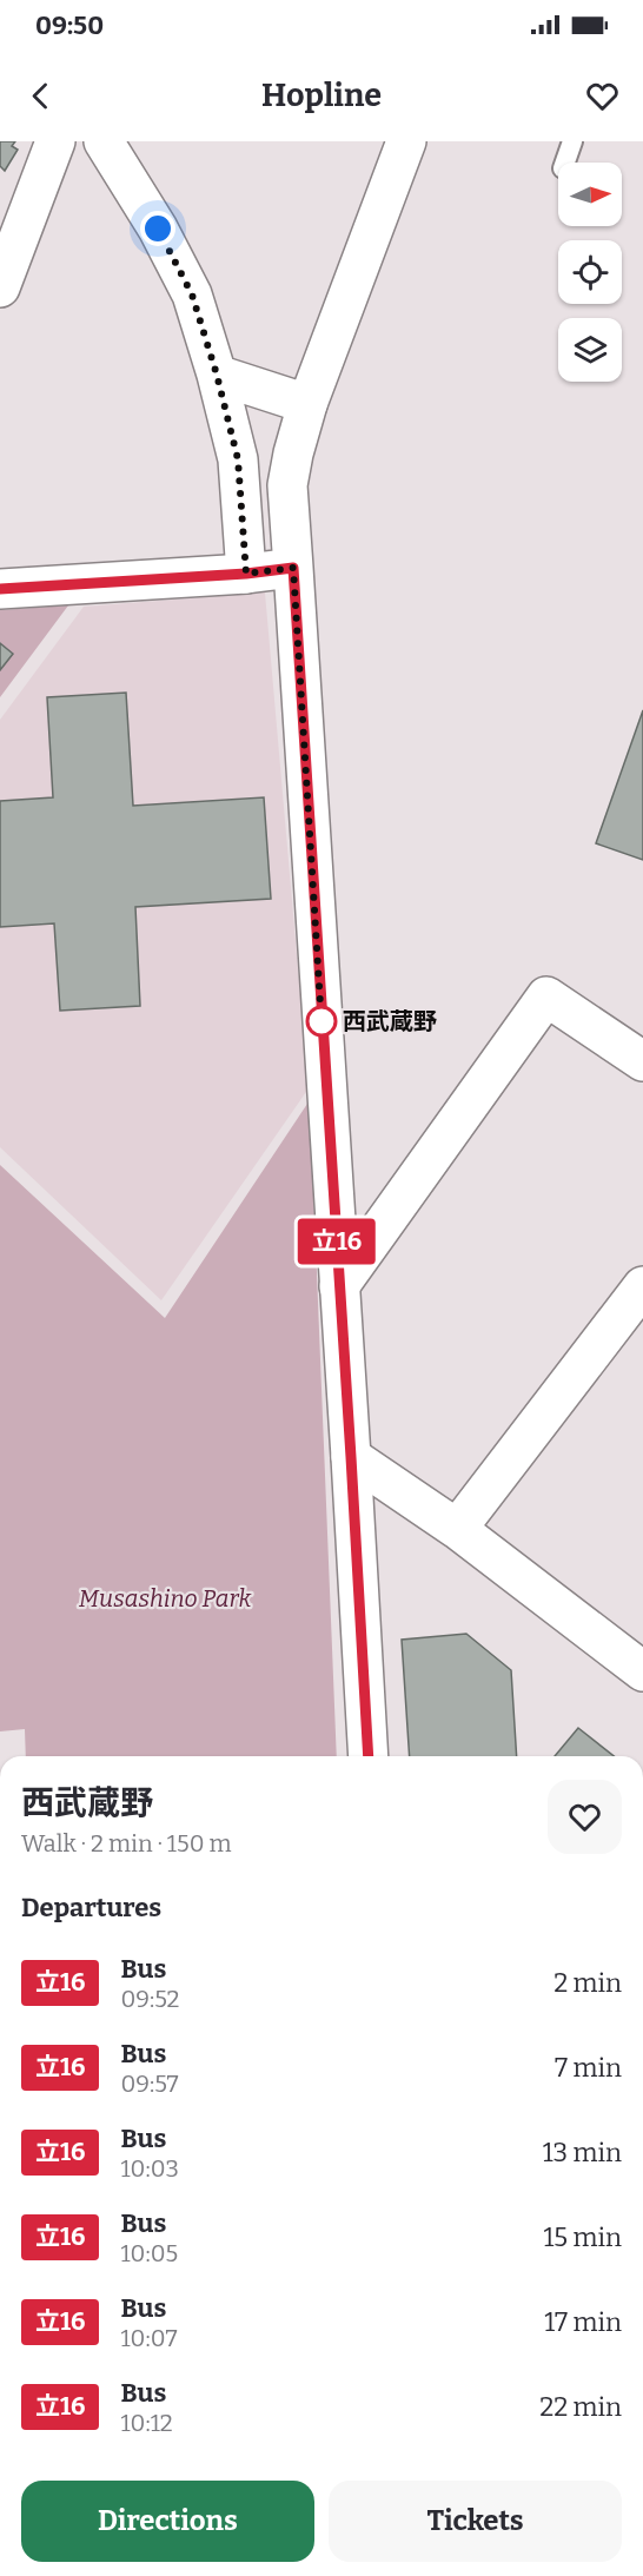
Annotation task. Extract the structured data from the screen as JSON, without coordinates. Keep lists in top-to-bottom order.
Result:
{
  "parks": ["Musashino Park"],
  "places": ["西武蔵野"],
  "lines": ["bus line 立16"],
  "north": "right",
  "page": {
    "status": "09:50",
    "header": "Hopline",
    "on_map": "立16",
    "heading": [
      ["西武蔵野", "Walk · 2 min · 150 m"],
      "Departures"
    ],
    "list": [
      {
        "mark": "立16",
        "name": "Bus",
        "note": "09:52",
        "value": "2 min"
      },
      {
        "mark": "立16",
        "name": "Bus",
        "note": "09:57",
        "value": "7 min"
      },
      {
        "mark": "立16",
        "name": "Bus",
        "note": "10:03",
        "value": "13 min"
      },
      {
        "mark": "立16",
        "name": "Bus",
        "note": "10:05",
        "value": "15 min"
      },
      {
        "mark": "立16",
        "name": "Bus",
        "note": "10:07",
        "value": "17 min"
      },
      {
        "mark": "立16",
        "name": "Bus",
        "note": "10:12",
        "value": "22 min"
      }
    ],
    "buttons": ["Directions", "Tickets"]
  }
}
